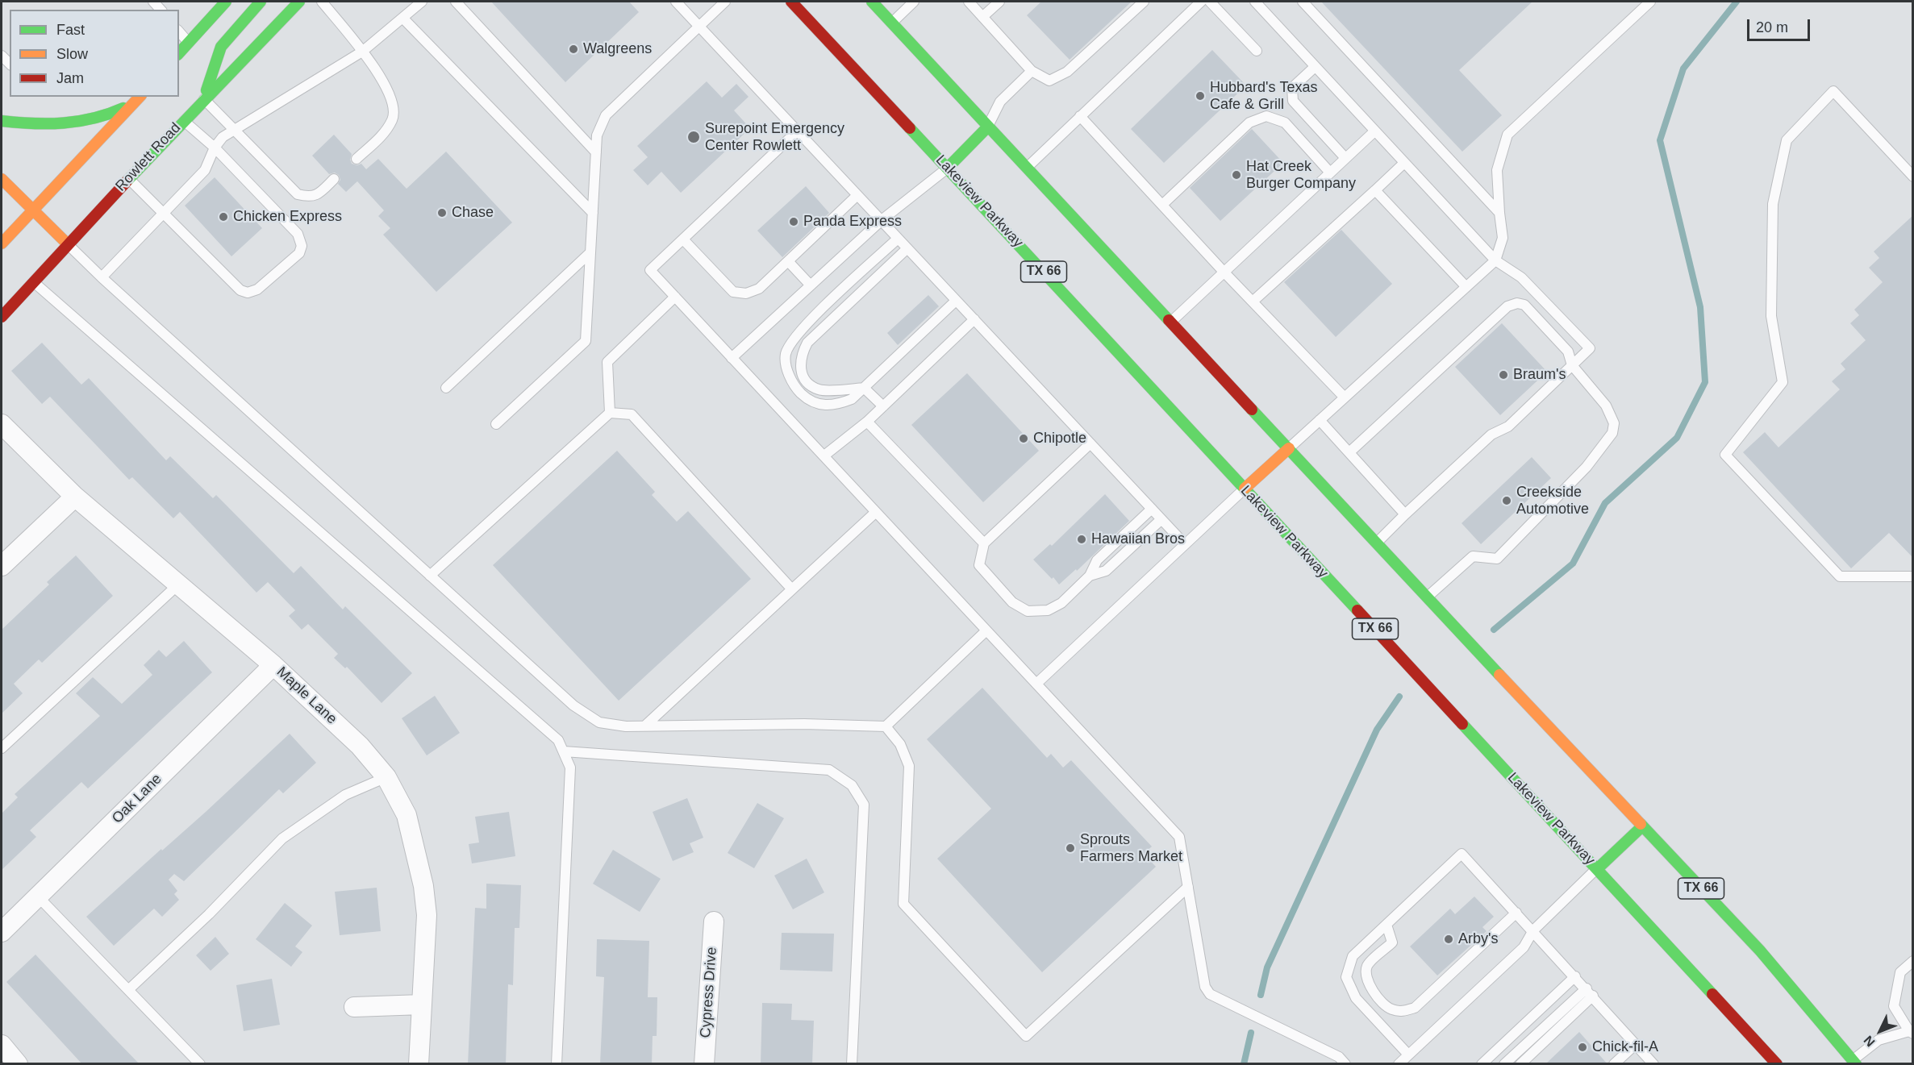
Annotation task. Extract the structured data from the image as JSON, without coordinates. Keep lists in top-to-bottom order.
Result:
{
  "streets": {
    "main road": ["Rowlett Road", "Lakeview Parkway", "TX 66"],
    "street": ["Maple Lane", "Oak Lane", "Cypress Drive"]
  },
  "crossings": [
    ["Maple Lane", "Oak Lane"]
  ],
  "places": [
    "Walgreens",
    "Hubbard's Texas Cafe & Grill",
    "Surepoint Emergency Center Rowlett",
    "Hat Creek Burger Company",
    "Chase",
    "Chicken Express",
    "Panda Express",
    "Braum's",
    "Chipotle",
    "Creekside Automotive",
    "Hawaiian Bros",
    "Sprouts Farmers Market",
    "Arby's",
    "Chick-fil-A"
  ],
  "legend": ["Fast", "Slow", "Jam"],
  "scale_bar": "20 m",
  "north": "bottom left"
}
